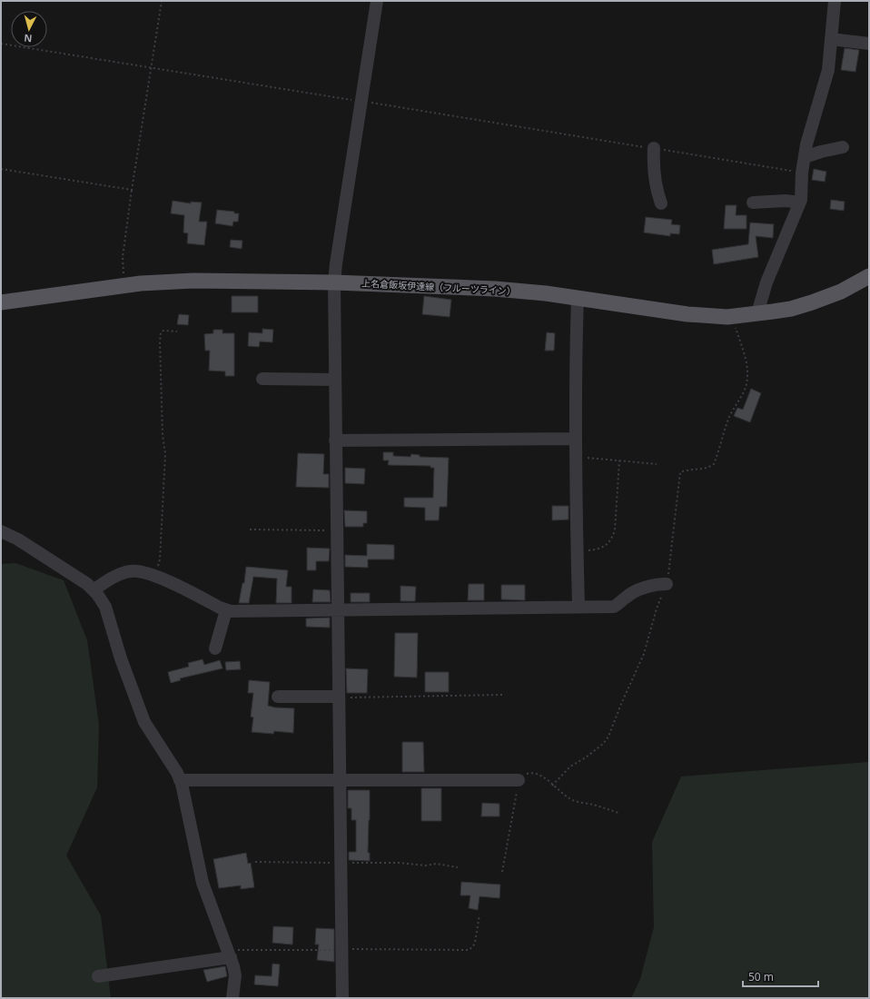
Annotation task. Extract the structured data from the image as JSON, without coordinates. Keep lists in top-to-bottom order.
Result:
{
  "streets": {
    "main road": ["上名倉飯坂伊達線（フルーツライン）"]
  },
  "scale_bar": "50 m",
  "north": "bottom"
}
